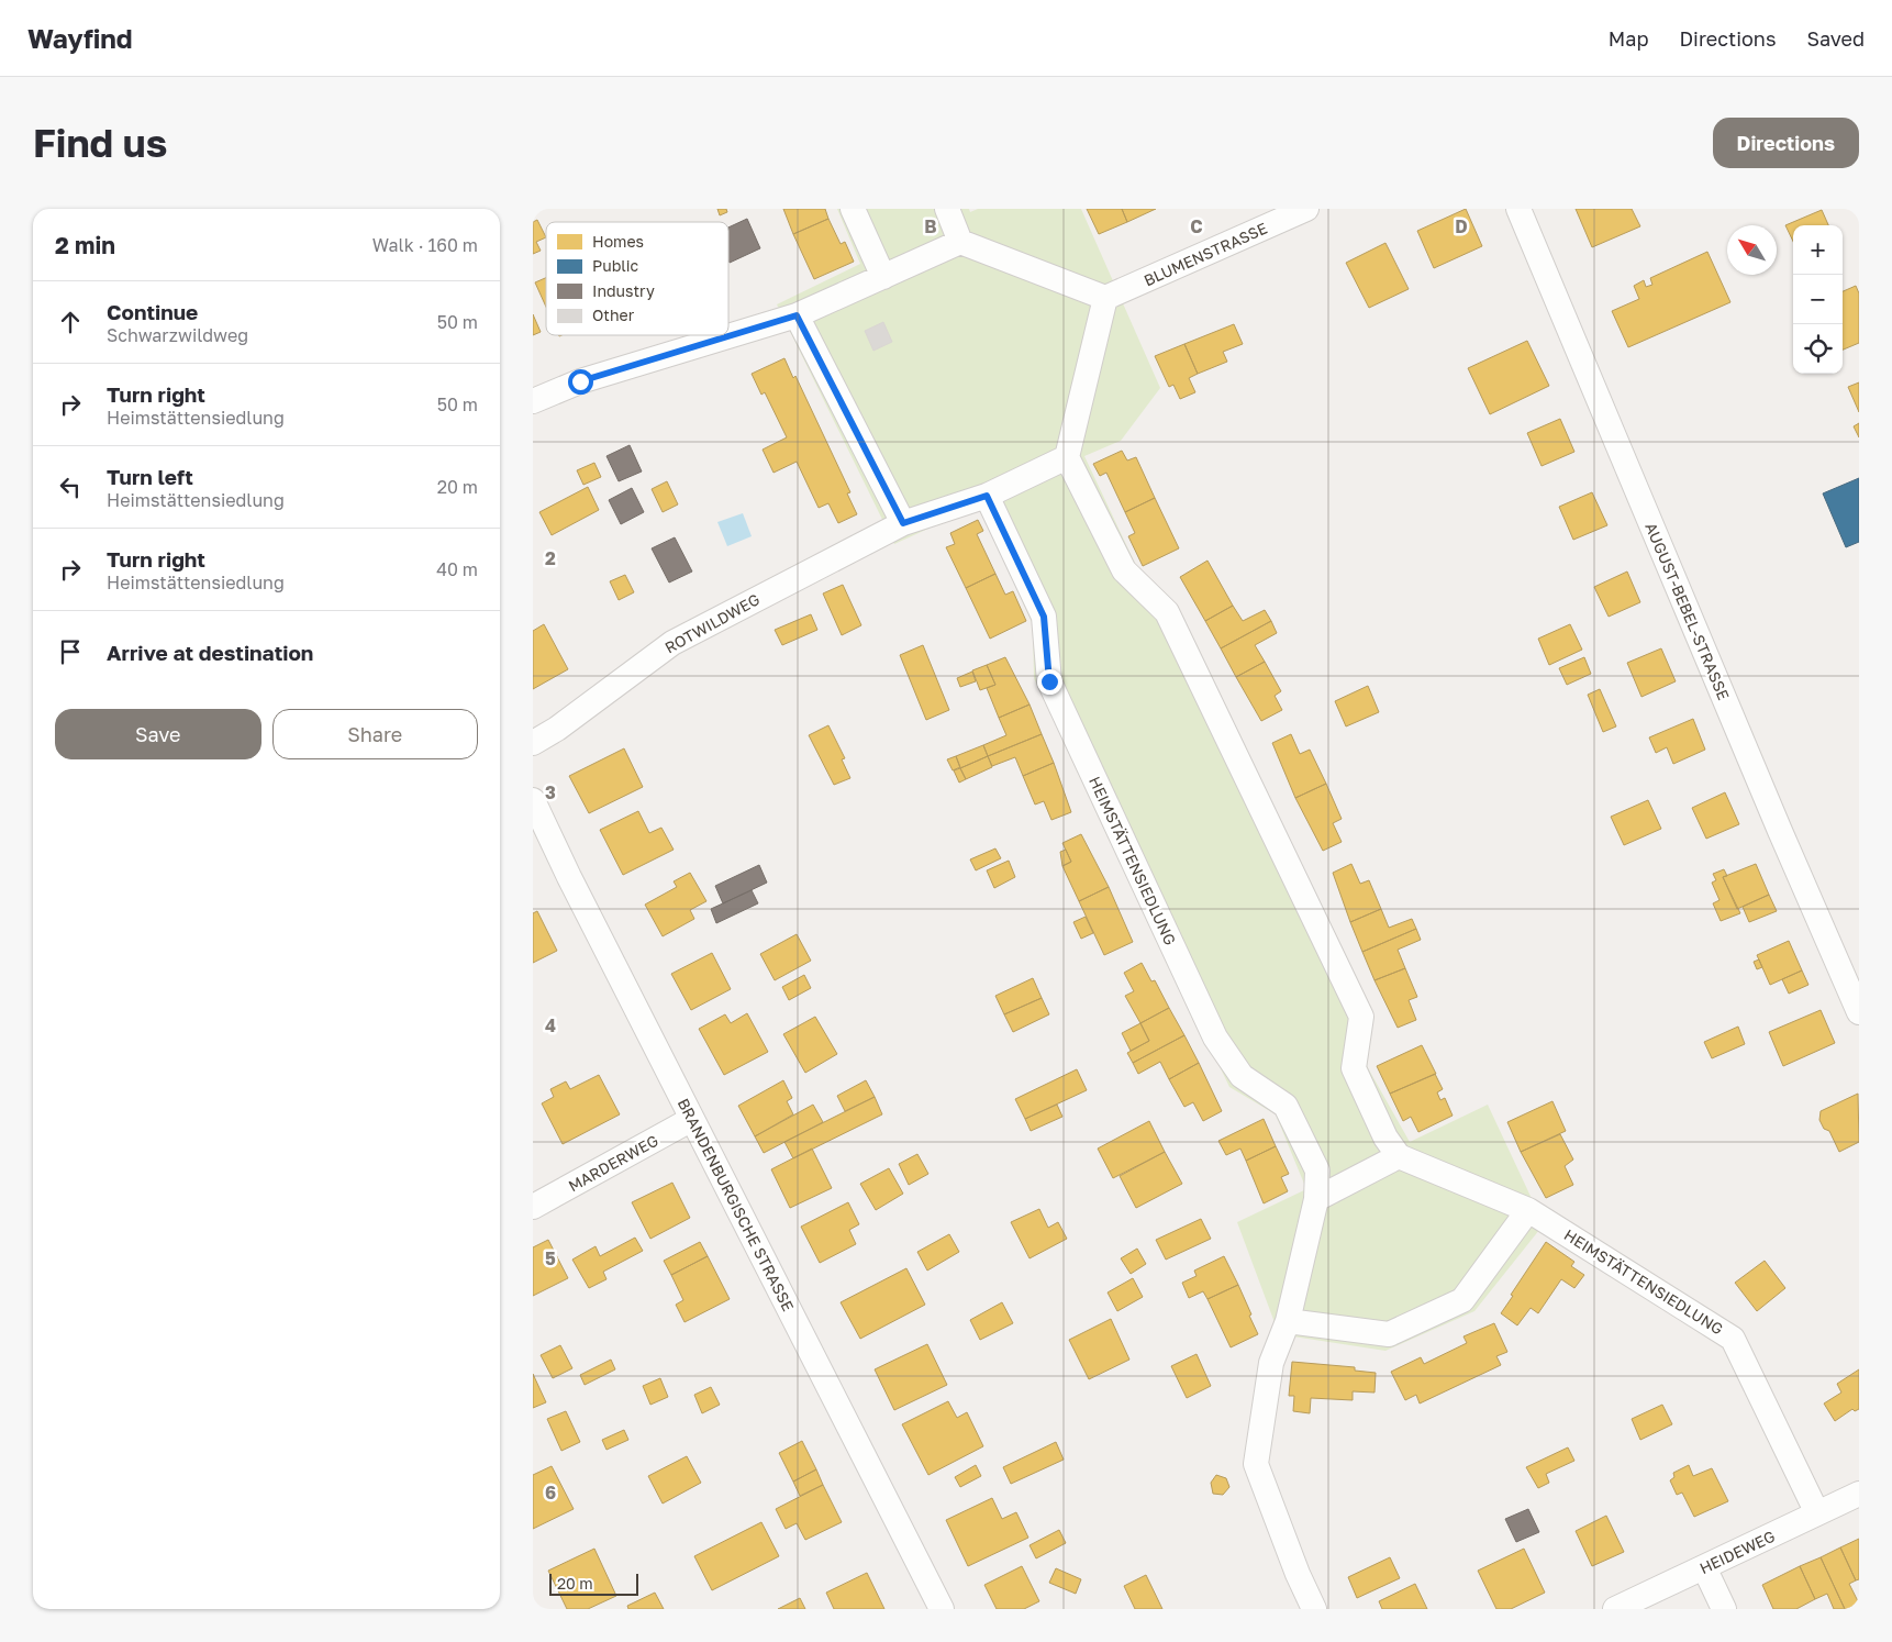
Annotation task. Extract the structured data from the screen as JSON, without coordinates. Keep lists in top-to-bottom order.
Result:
{
  "streets": {
    "street": [
      "BLUMENSTRASSE",
      "AUGUST-BEBEL-STRASSE",
      "ROTWILDWEG",
      "HEIMSTÄTTENSIEDLUNG",
      "MARDERWEG",
      "BRANDENBURGISCHE STRASSE",
      "HEIDEWEG"
    ]
  },
  "crossings": [
    ["HEIMSTÄTTENSIEDLUNG", "HEIDEWEG"],
    ["MARDERWEG", "BRANDENBURGISCHE STRASSE"]
  ],
  "legend": [
    "Homes",
    "Public",
    "Industry",
    "Other"
  ],
  "scale_bar": "20 m",
  "north": "top left",
  "page": {
    "header": "Wayfind",
    "nav": ["Map", "Directions", "Saved"],
    "buttons": [
      "Directions",
      ["Save", "Share"]
    ],
    "title": "Find us",
    "heading": ["2 min", "Walk · 160 m"],
    "map_buttons": ["+", "−"],
    "list": [
      ["Continue", "Schwarzwildweg", "50 m"],
      ["Turn right", "Heimstättensiedlung", "50 m"],
      ["Turn left", "Heimstättensiedlung", "20 m"],
      ["Turn right", "Heimstättensiedlung", "40 m"],
      "Arrive at destination"
    ],
    "scale": "20 m"
  },
  "grid": {
    "columns": ["B", "C", "D"],
    "rows": [
      "2",
      "3",
      "4",
      "5",
      "6"
    ]
  }
}
